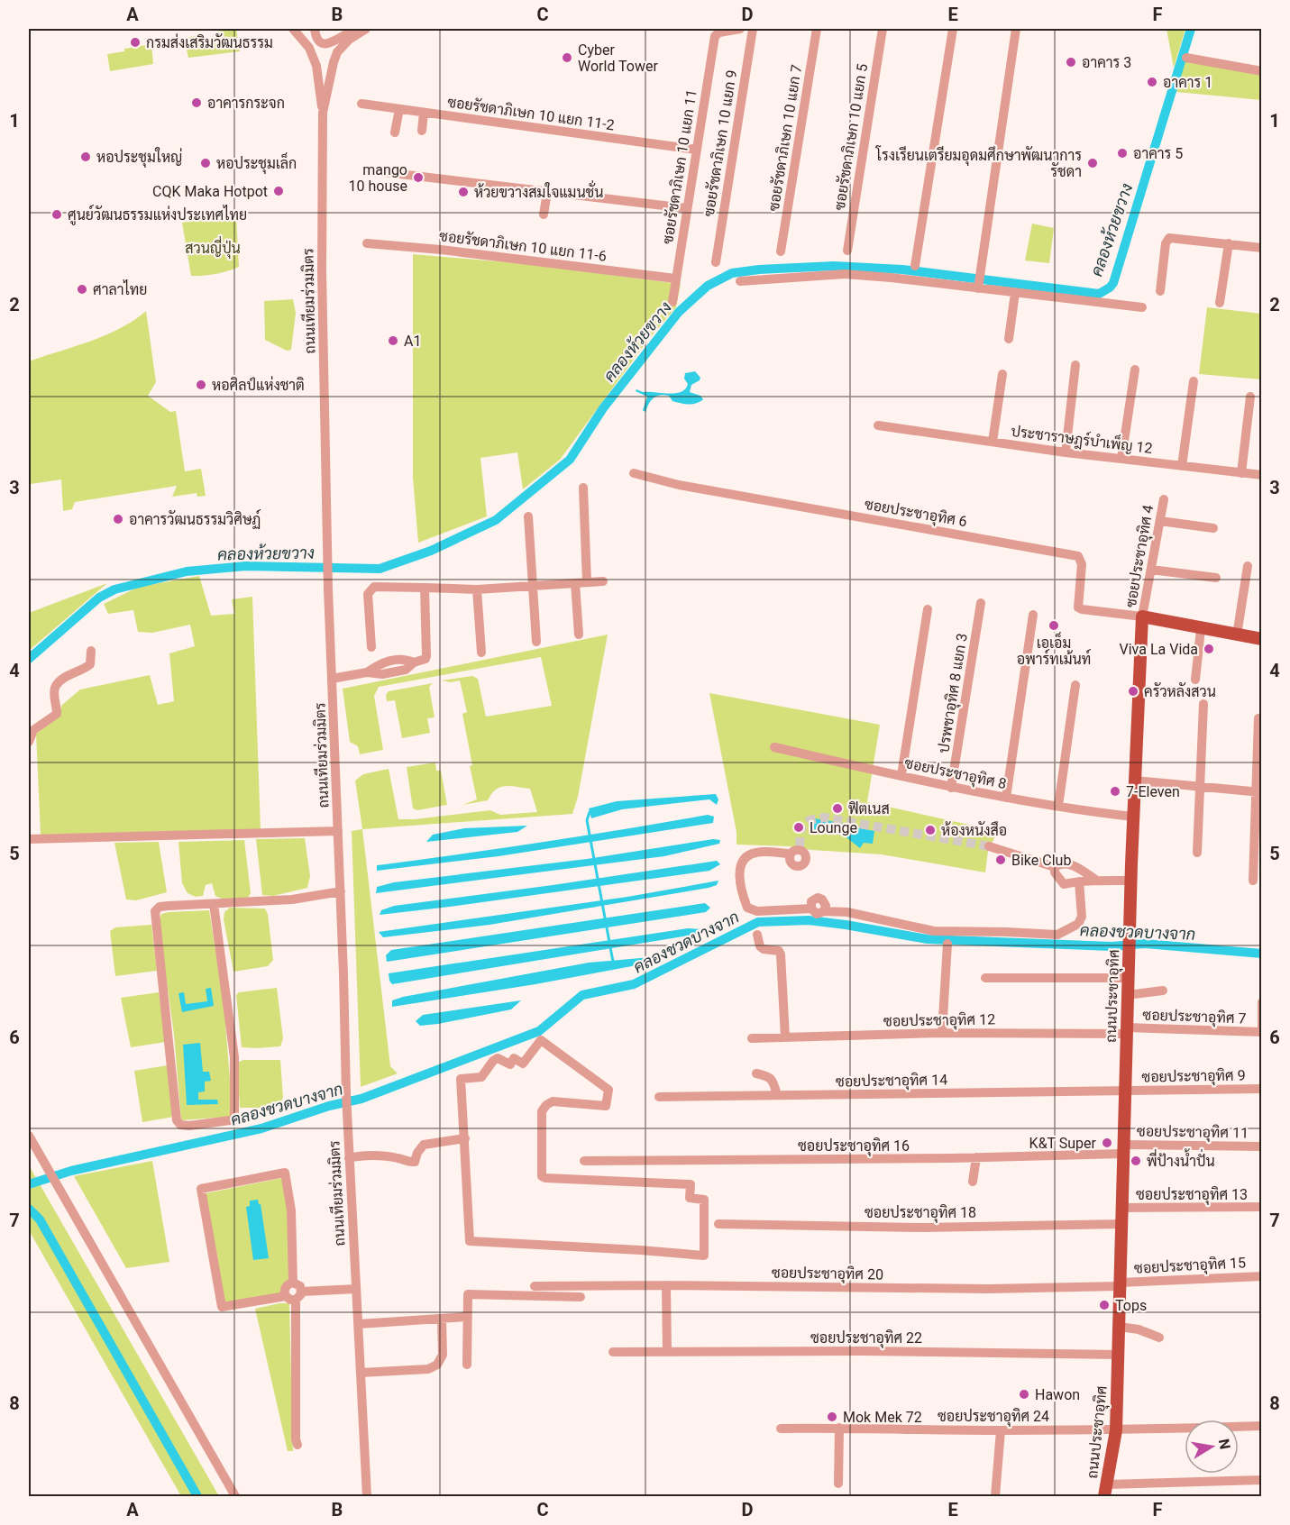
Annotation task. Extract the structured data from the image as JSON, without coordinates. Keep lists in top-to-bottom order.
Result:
{
  "streets": {
    "main road": ["ถนนประชาอุทิศ"],
    "street": [
      "ซอยรัชดาภิเษก 10 แยก 11-2",
      "ซอยรัชดาภิเษก 10 แยก 5",
      "ซอยรัชดาภิเษก 10 แยก 7",
      "ซอยรัชดาภิเษก 10 แยก 9",
      "ซอยรัชดาภิเษก 10 แยก 11",
      "ซอยรัชดาภิเษก 10 แยก 11-6",
      "ถนนเทียมร่วมมิตร",
      "ประชาราษฎร์บำเพ็ญ 12",
      "ซอยประชาอุทิศ 6",
      "ซอยประชาอุทิศ 4",
      "ปรพชาอุทิศ 8 แยก 3",
      "ซอยประชาอุทิศ 8",
      "ซอยประชาอุทิศ 7",
      "ซอยประชาอุทิศ 12",
      "ซอยประชาอุทิศ 9",
      "ซอยประชาอุทิศ 14",
      "ซอยประชาอุทิศ 11",
      "ซอยประชาอุทิศ 16",
      "ซอยประชาอุทิศ 13",
      "ซอยประชาอุทิศ 18",
      "ซอยประชาอุทิศ 15",
      "ซอยประชาอุทิศ 20",
      "ซอยประชาอุทิศ 22",
      "ซอยประชาอุทิศ 24"
    ]
  },
  "crossings": [
    ["ซอยรัชดาภิเษก 10 แยก 11-2", "ซอยรัชดาภิเษก 10 แยก 11"],
    ["ซอยรัชดาภิเษก 10 แยก 11", "ซอยรัชดาภิเษก 10 แยก 11-6"],
    ["ซอยประชาอุทิศ 6", "ซอยประชาอุทิศ 4"],
    ["ซอยประชาอุทิศ 6", "ถนนประชาอุทิศ"],
    ["ซอยประชาอุทิศ 4", "ถนนประชาอุทิศ"],
    ["ปรพชาอุทิศ 8 แยก 3", "ซอยประชาอุทิศ 8"],
    ["ซอยประชาอุทิศ 8", "ถนนประชาอุทิศ"],
    ["ถนนประชาอุทิศ", "ซอยประชาอุทิศ 7"],
    ["ถนนประชาอุทิศ", "ซอยประชาอุทิศ 12"],
    ["ถนนประชาอุทิศ", "ซอยประชาอุทิศ 9"],
    ["ถนนประชาอุทิศ", "ซอยประชาอุทิศ 14"],
    ["ถนนประชาอุทิศ", "ซอยประชาอุทิศ 11"],
    ["ถนนประชาอุทิศ", "ซอยประชาอุทิศ 16"],
    ["ถนนประชาอุทิศ", "ซอยประชาอุทิศ 13"],
    ["ถนนประชาอุทิศ", "ซอยประชาอุทิศ 18"],
    ["ถนนประชาอุทิศ", "ซอยประชาอุทิศ 15"],
    ["ถนนประชาอุทิศ", "ซอยประชาอุทิศ 20"],
    ["ถนนประชาอุทิศ", "ซอยประชาอุทิศ 22"],
    ["ถนนประชาอุทิศ", "ซอยประชาอุทิศ 24"],
    ["ซอยประชาอุทิศ 7", "ซอยประชาอุทิศ 12"],
    ["ซอยประชาอุทิศ 9", "ซอยประชาอุทิศ 14"],
    ["ซอยประชาอุทิศ 11", "ซอยประชาอุทิศ 16"],
    ["ซอยประชาอุทิศ 15", "ซอยประชาอุทิศ 20"]
  ],
  "water": ["คลองห้วยขวาง", "คลองชวดบางจาก"],
  "parks": ["สวนญี่ปุ่น"],
  "places": [
    "กรมส่งเสริมวัฒนธรรม",
    "Cyber World Tower",
    "อาคาร 3",
    "อาคาร 1",
    "อาคารกระจก",
    "อาคาร 5",
    "หอประชุมใหญ่",
    "หอประชุมเล็ก",
    "โรงเรียนเตรียมอุดมศึกษาพัฒนาการ รัชดา",
    "mango 10 house",
    "CQK Maka Hotpot",
    "ห้วยขวางสมใจแมนชั่น",
    "ศูนย์วัฒนธรรมแห่งประเทศไทย",
    "ศาลาไทย",
    "A1",
    "หอศิลป์แห่งชาติ",
    "อาคารวัฒนธรรมวิศิษฏ์",
    "เอเอ็ม อพาร์ทเม้นท์",
    "Viva La Vida",
    "ครัวหลังสวน",
    "7-Eleven",
    "ฟิตเนส",
    "Lounge",
    "ห้องหนังสือ",
    "Bike Club",
    "K&T Super",
    "พี่ป้างน้ำปั่น",
    "Tops",
    "Hawon",
    "Mok Mek 72"
  ],
  "north": "right",
  "grid": {
    "columns": [
      "A",
      "B",
      "C",
      "D",
      "E",
      "F"
    ],
    "rows": [
      "1",
      "2",
      "3",
      "4",
      "5",
      "6",
      "7",
      "8"
    ]
  }
}
